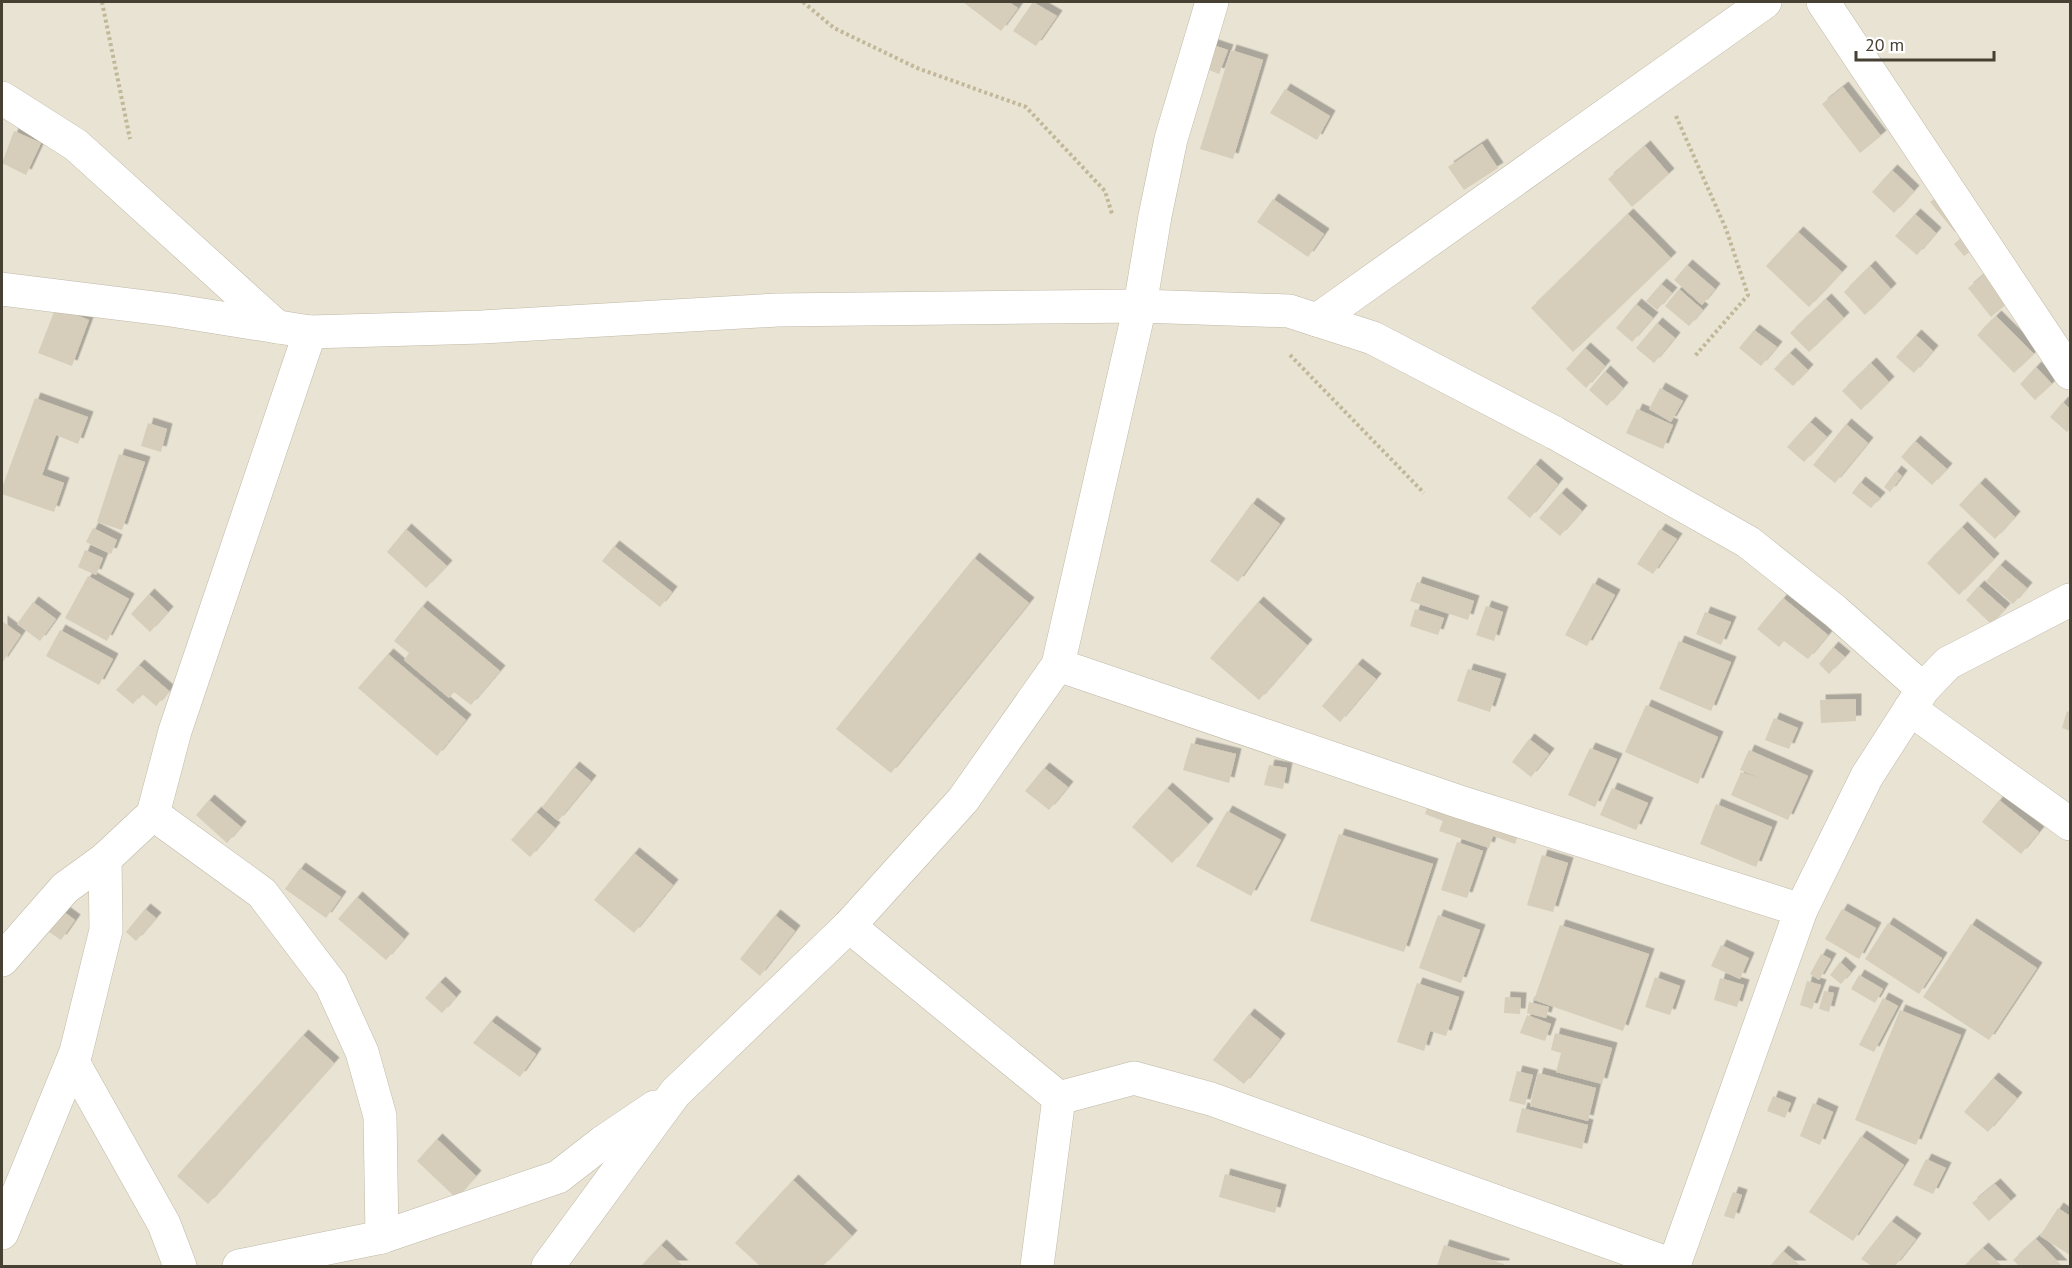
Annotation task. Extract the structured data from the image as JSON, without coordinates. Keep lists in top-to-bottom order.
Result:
{
  "scale_bar": "20 m"
}
